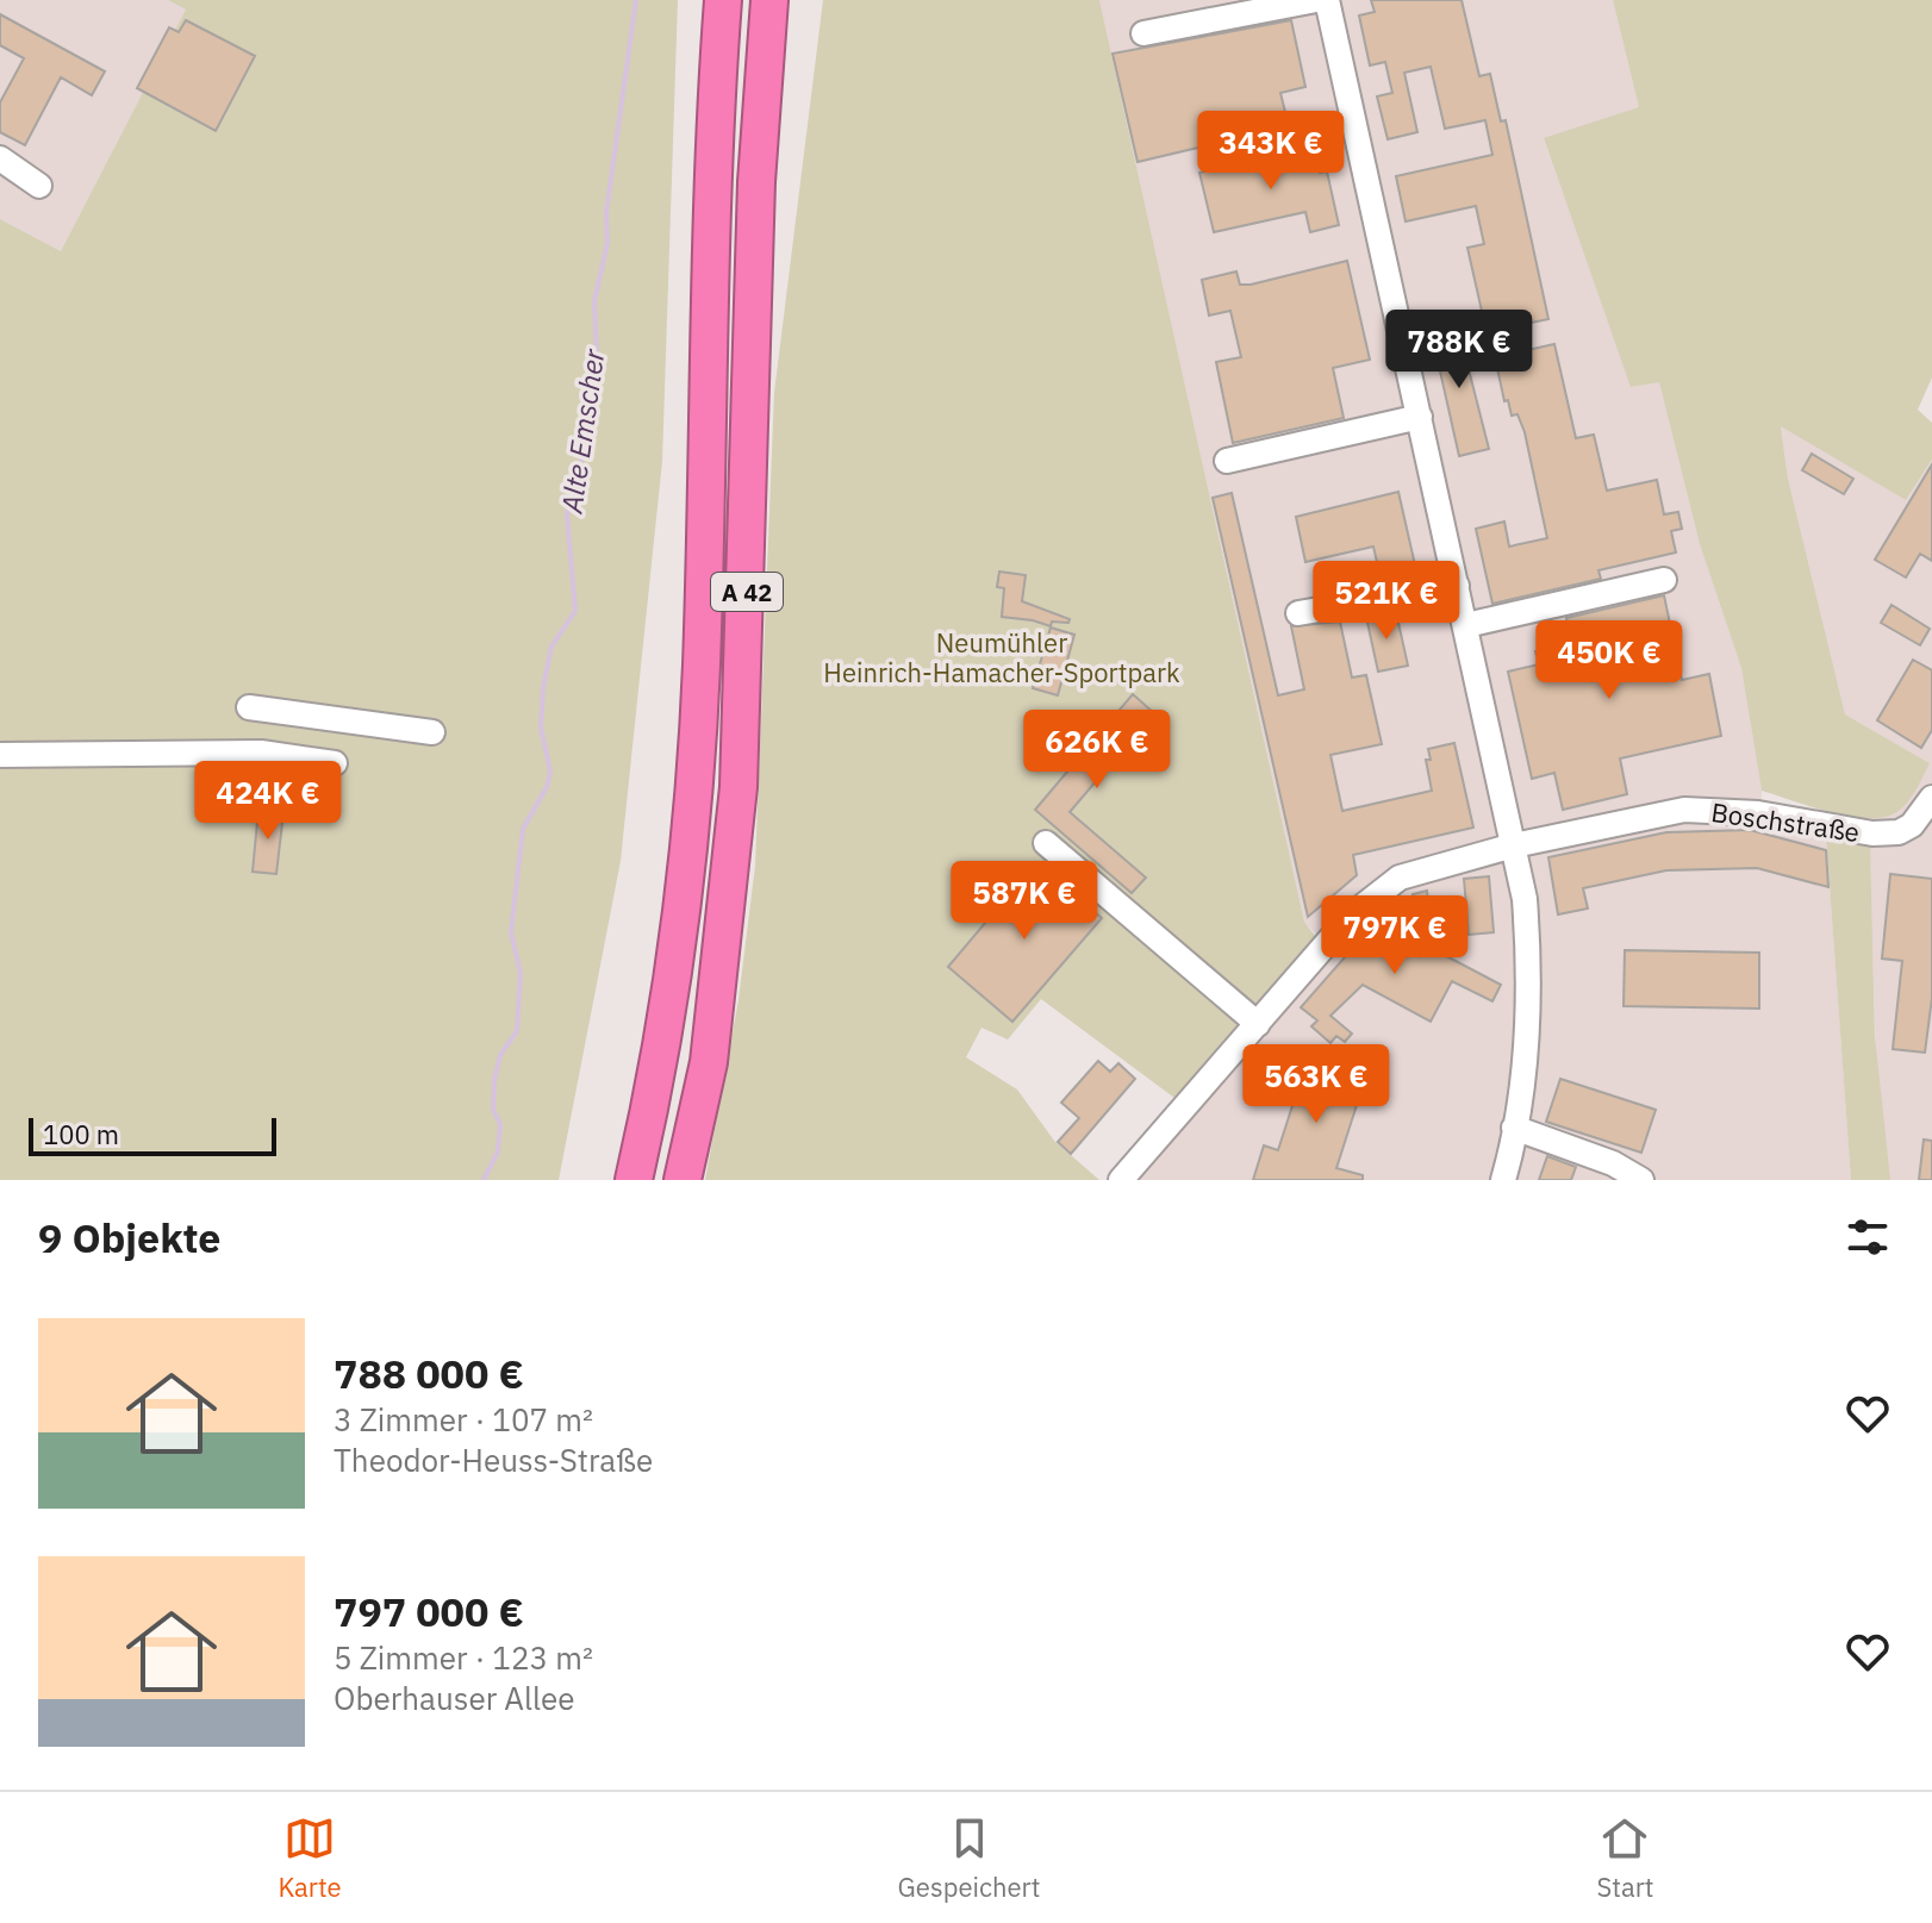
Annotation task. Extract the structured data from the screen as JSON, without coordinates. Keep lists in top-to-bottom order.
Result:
{
  "streets": {
    "highway": ["A 42"],
    "street": ["Boschstraße"]
  },
  "water": ["Alte Emscher"],
  "parks": ["Neumühler Heinrich-Hamacher-Sportpark"],
  "scale_bar": "100 m",
  "page": {
    "price": [
      "343K €",
      "788K €",
      "521K €",
      "450K €",
      "626K €",
      "424K €",
      "587K €",
      "797K €",
      "563K €"
    ],
    "scale": "100 m",
    "heading": "9 Objekte",
    "list": [
      {
        "name": "788 000 €",
        "note": "3 Zimmer · 107 m² · Theodor-Heuss-Straße"
      },
      {
        "name": "797 000 €",
        "note": "5 Zimmer · 123 m² · Oberhauser Allee"
      }
    ],
    "tabs": ["Karte", "Gespeichert", "Start"]
  }
}
